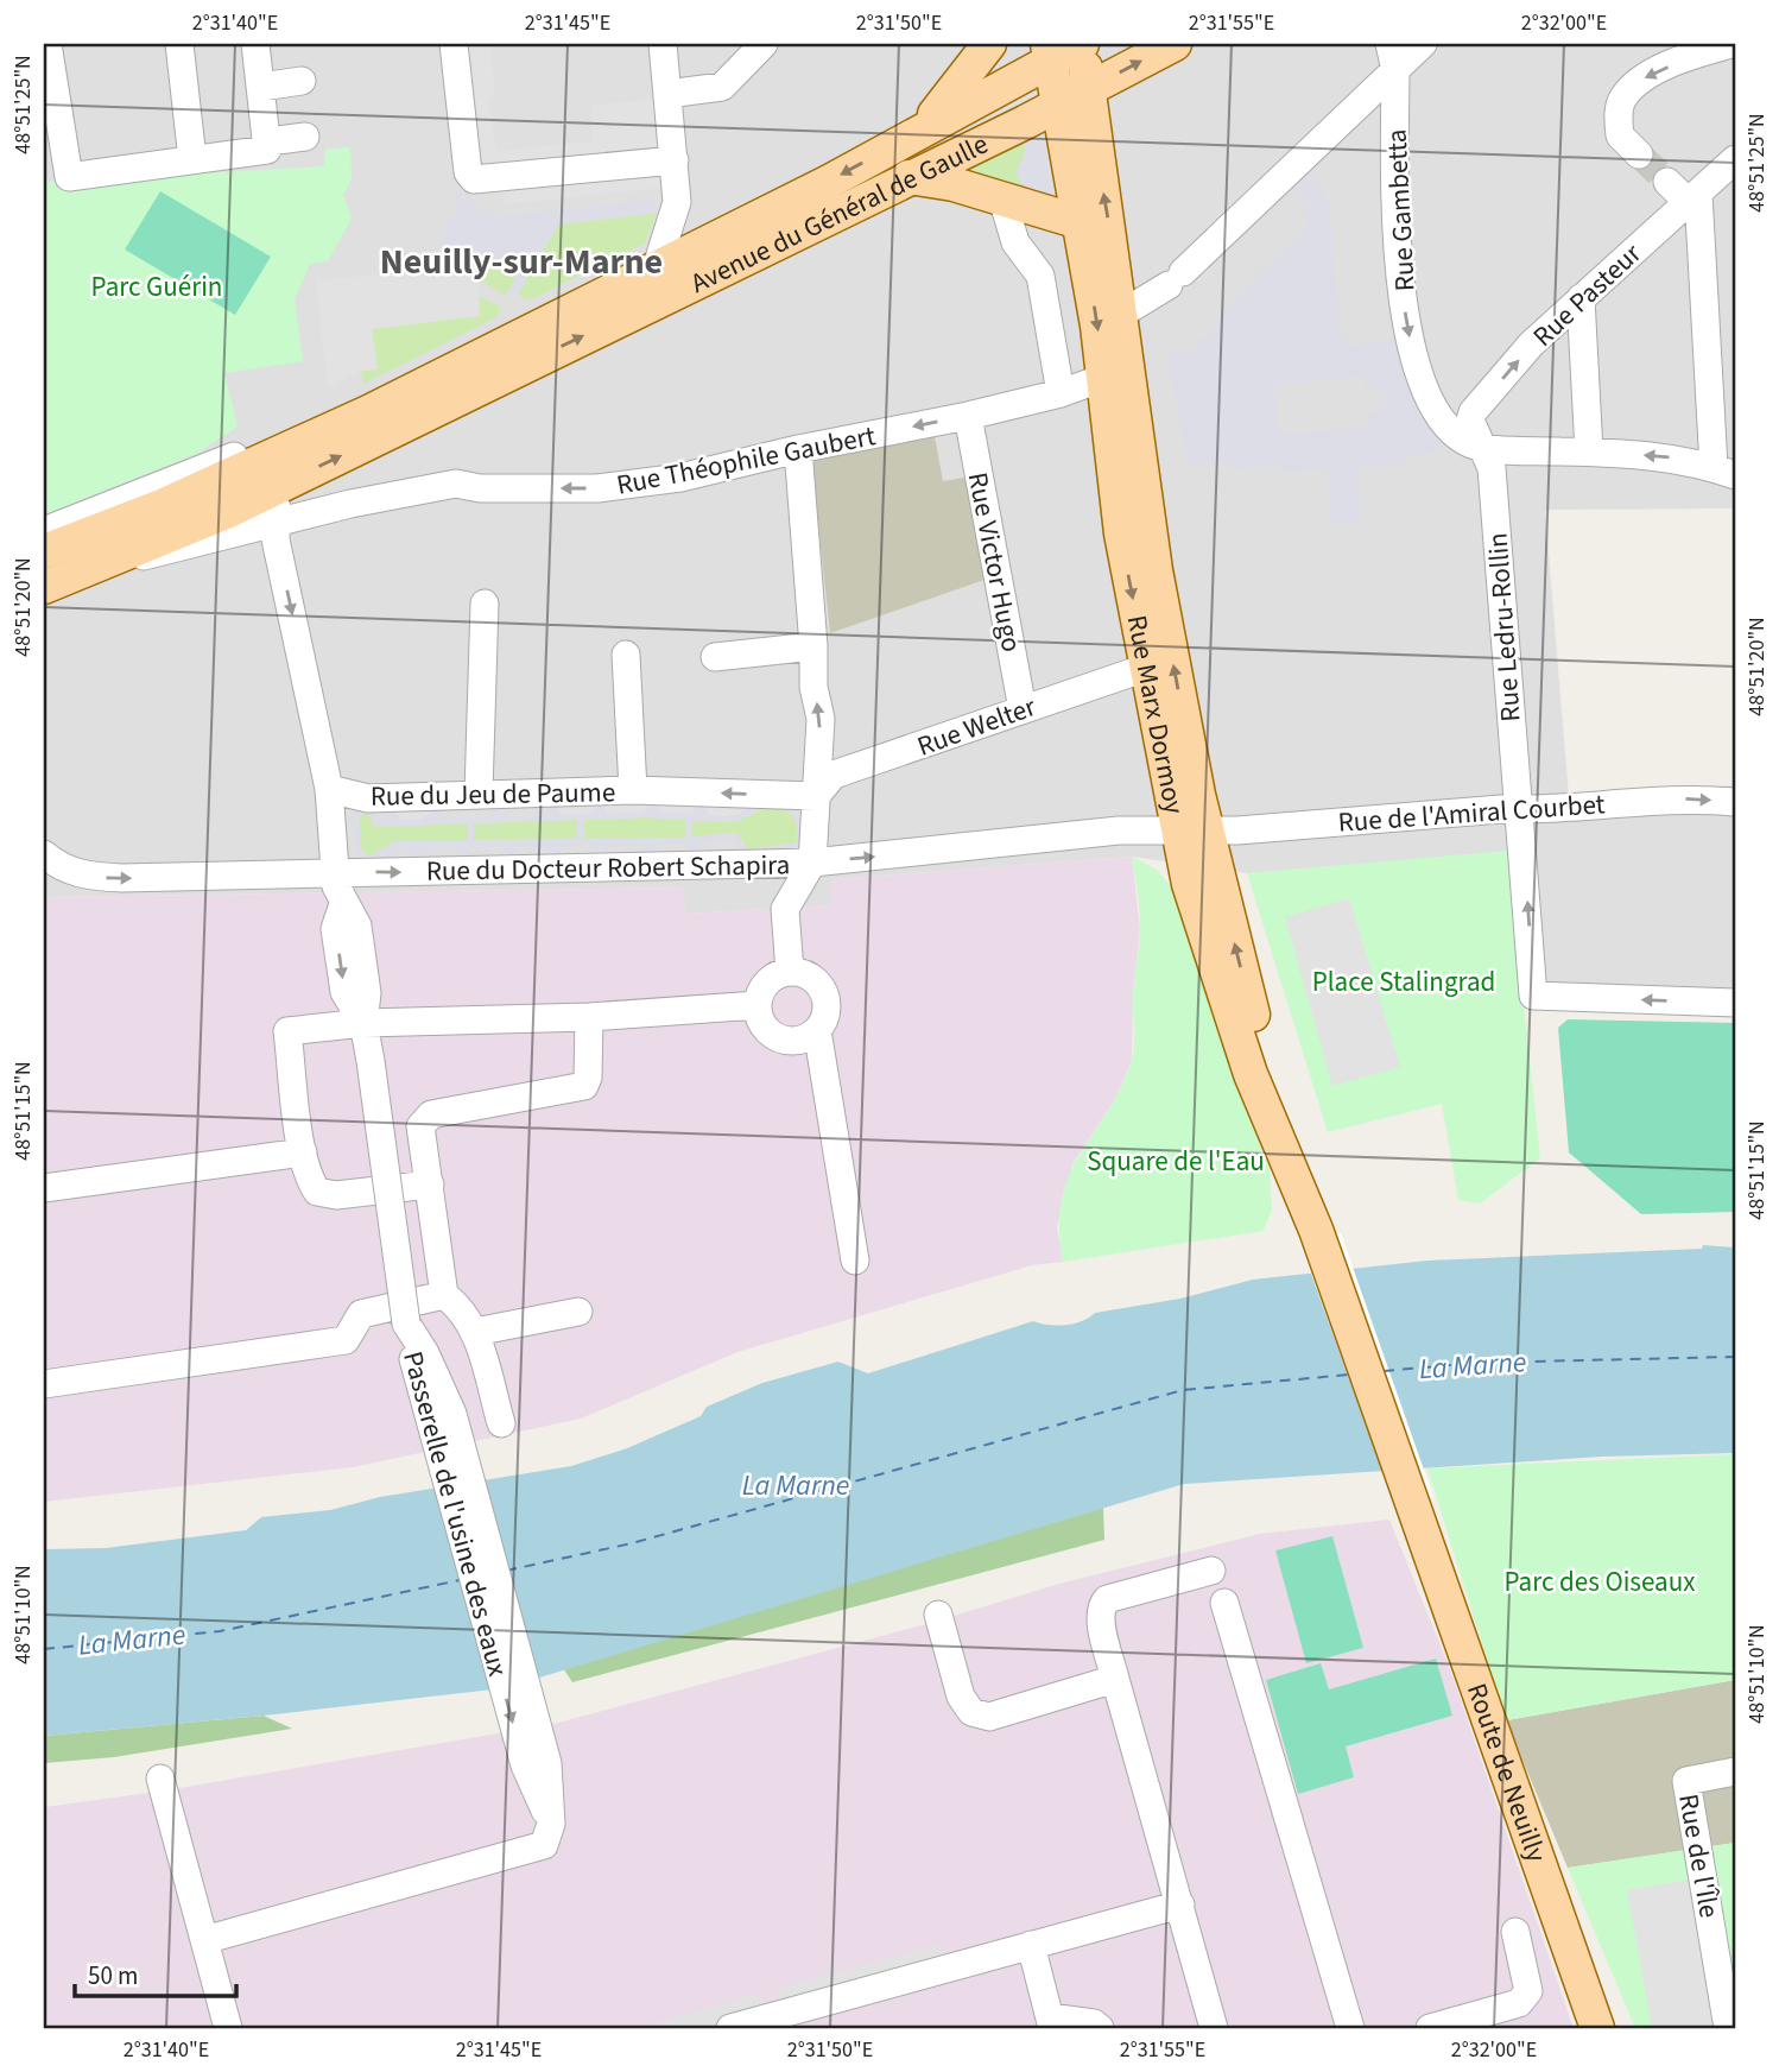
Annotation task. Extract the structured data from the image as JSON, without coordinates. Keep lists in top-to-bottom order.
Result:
{
  "streets": {
    "main road": ["Avenue du Général de Gaulle", "Rue Marx Dormoy", "Route de Neuilly"],
    "street": [
      "Rue Gambetta",
      "Rue Pasteur",
      "Rue Théophile Gaubert",
      "Rue Victor Hugo",
      "Rue Ledru-Rollin",
      "Rue Welter",
      "Rue du Jeu de Paume",
      "Rue de l'Amiral Courbet",
      "Rue du Docteur Robert Schapira",
      "Passerelle de l'usine des eaux",
      "Rue de l'Île"
    ]
  },
  "crossings": [
    ["Rue Gambetta", "Rue Pasteur"],
    ["Rue Gambetta", "Rue Ledru-Rollin"],
    ["Avenue du Général de Gaulle", "Rue Théophile Gaubert"],
    ["Avenue du Général de Gaulle", "Rue Marx Dormoy"],
    ["Rue Pasteur", "Rue Ledru-Rollin"],
    ["Rue Théophile Gaubert", "Rue Victor Hugo"],
    ["Rue Théophile Gaubert", "Rue Marx Dormoy"],
    ["Rue Victor Hugo", "Rue Welter"],
    ["Rue Ledru-Rollin", "Rue de l'Amiral Courbet"],
    ["Rue Marx Dormoy", "Rue Welter"],
    ["Rue Marx Dormoy", "Rue de l'Amiral Courbet"],
    ["Rue Marx Dormoy", "Rue du Docteur Robert Schapira"],
    ["Rue Marx Dormoy", "Route de Neuilly"],
    ["Rue Welter", "Rue du Jeu de Paume"],
    ["Rue de l'Amiral Courbet", "Rue du Docteur Robert Schapira"],
    ["Rue du Docteur Robert Schapira", "Passerelle de l'usine des eaux"]
  ],
  "one_way": ["Rue Gambetta", "Rue Pasteur", "Rue de l'Amiral Courbet"],
  "districts": ["Neuilly-sur-Marne"],
  "water": ["La Marne"],
  "parks": [
    "Parc Guérin",
    "Place Stalingrad",
    "Square de l'Eau",
    "Parc des Oiseaux"
  ],
  "scale_bar": "50 m",
  "coordinates": [
    "2°31'40\"E",
    "2°31'45\"E",
    "2°31'50\"E",
    "2°31'55\"E",
    "2°32'00\"E",
    "48°51'25\"N",
    "48°51'20\"N",
    "48°51'15\"N",
    "48°51'10\"N"
  ]
}
